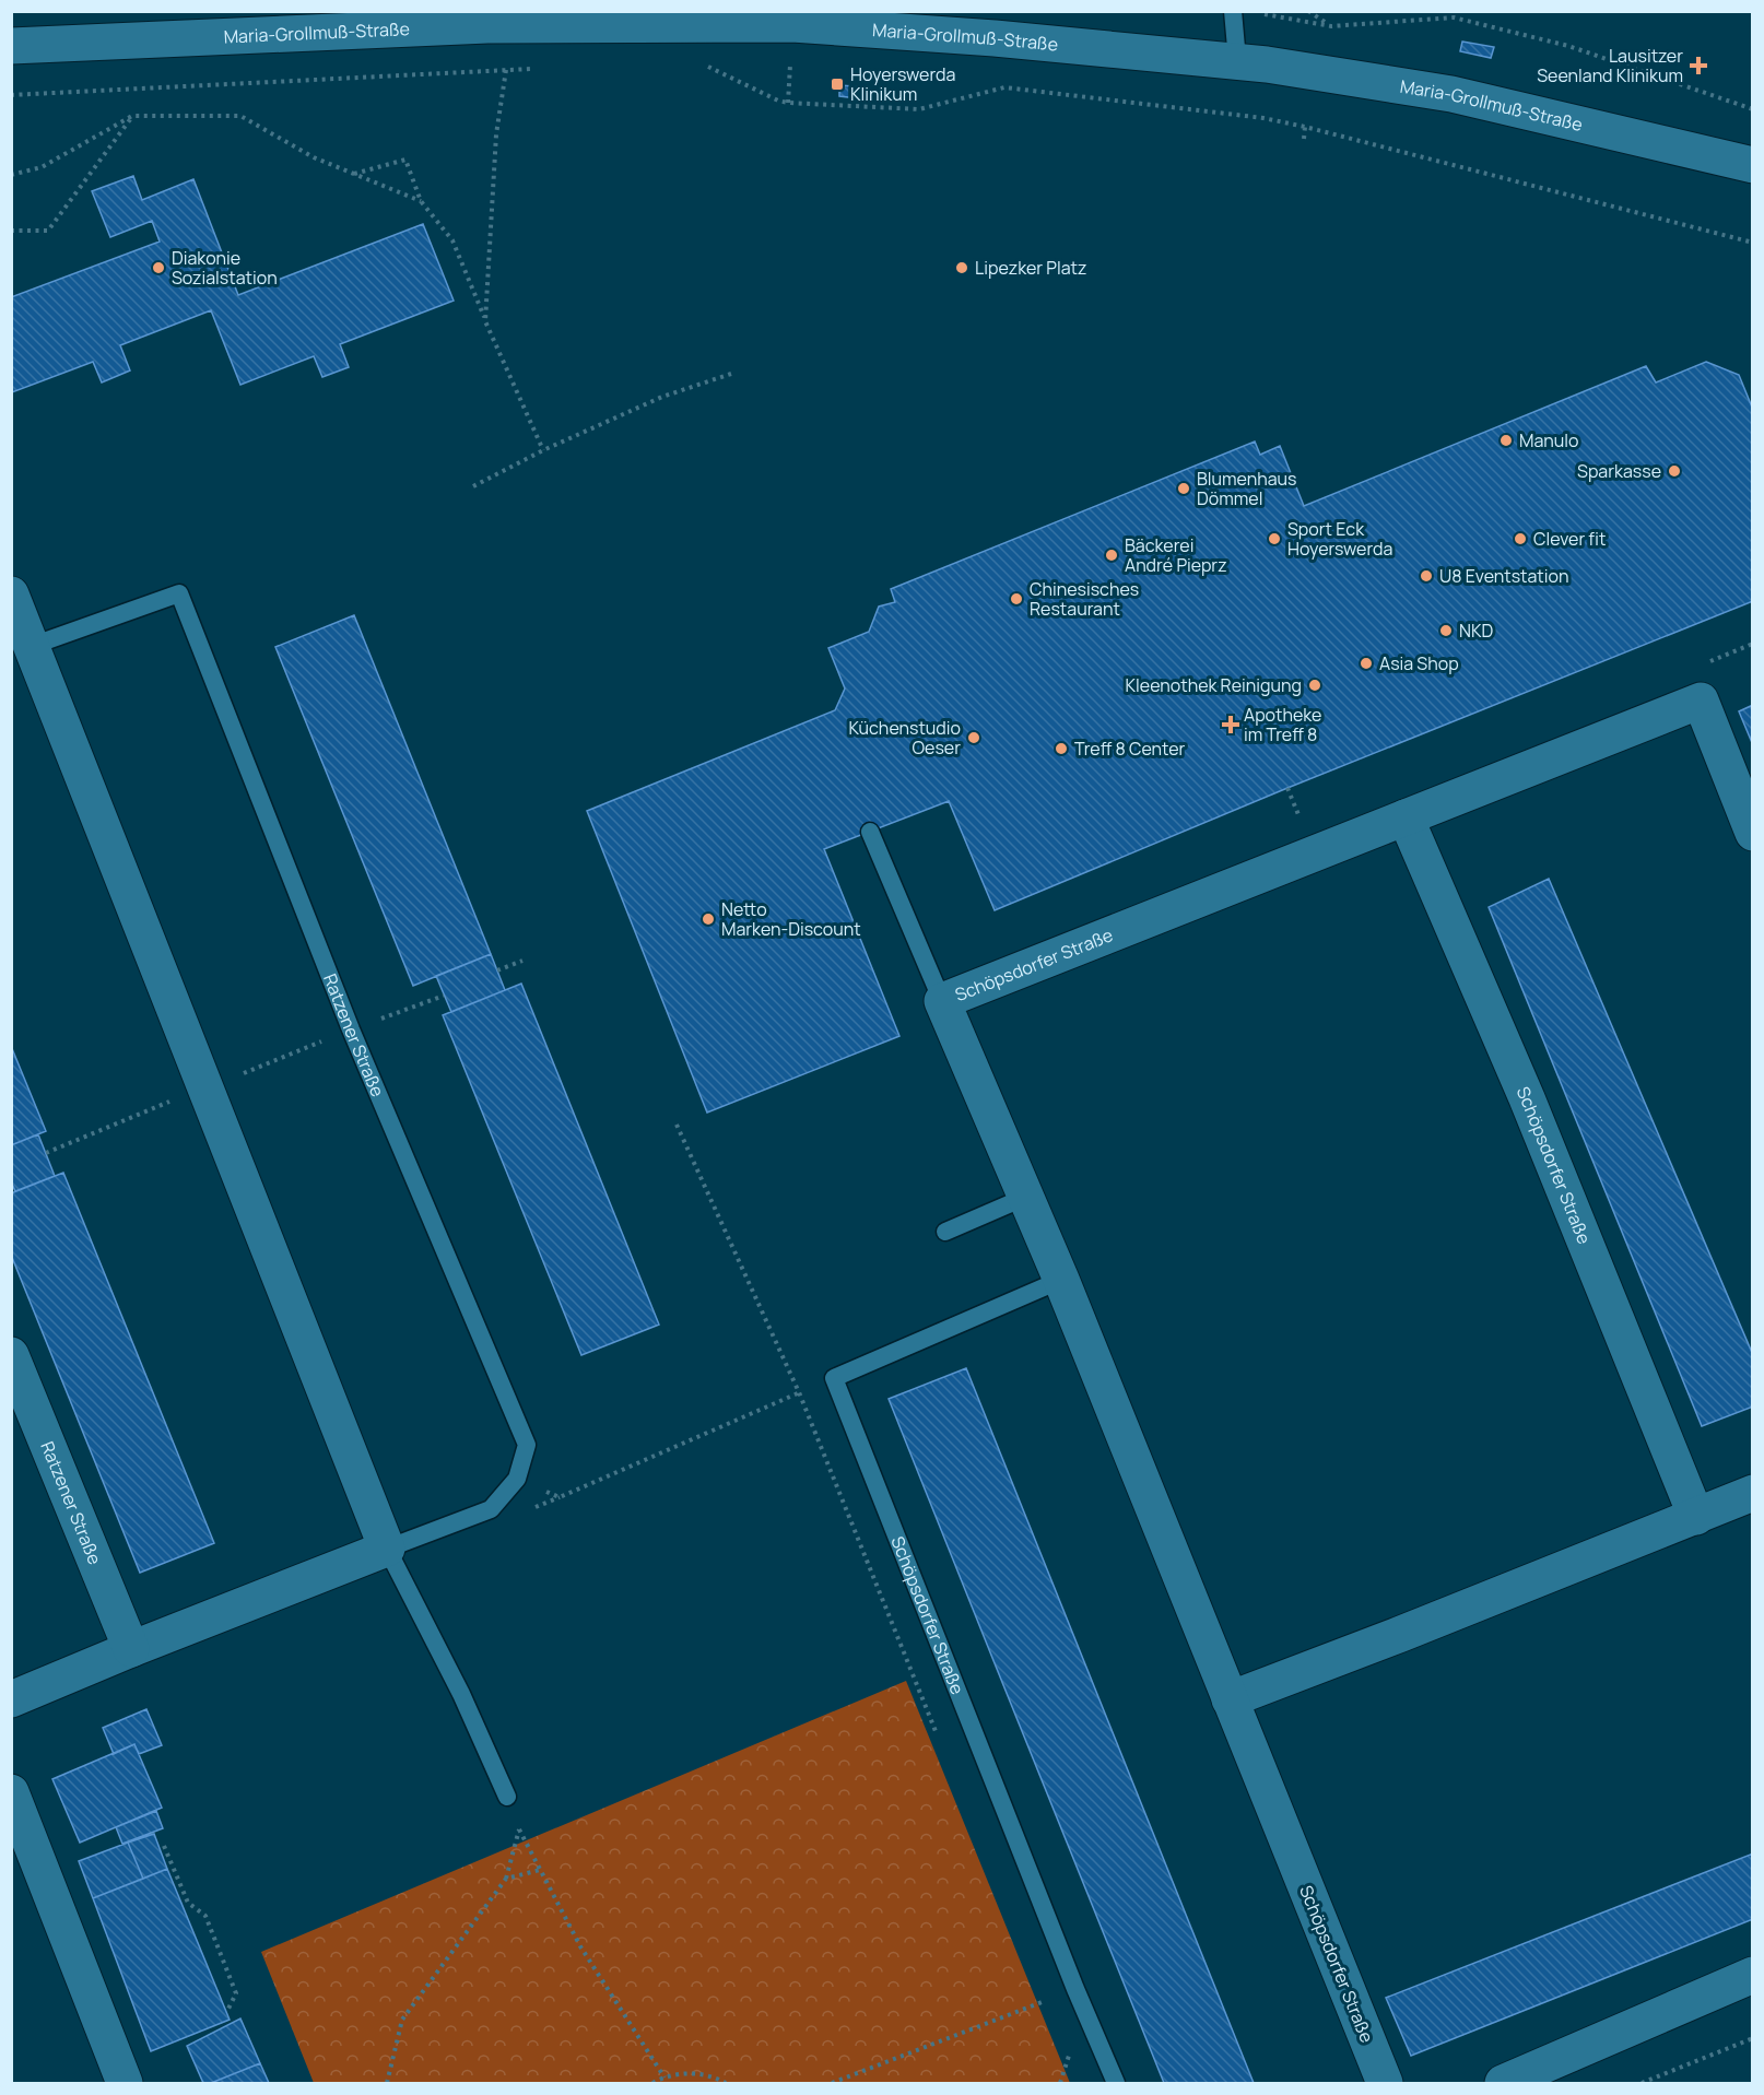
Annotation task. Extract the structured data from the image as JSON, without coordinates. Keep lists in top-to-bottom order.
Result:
{
  "streets": {
    "street": ["Maria-Grollmuß-Straße", "Schöpsdorfer Straße", "Ratzener Straße"]
  },
  "places": {
    "health": ["Lausitzer Seenland Klinikum", "Apotheke im Treff 8"],
    "transit": ["Hoyerswerda Klinikum"],
    "other": [
      "Diakonie Sozialstation",
      "Lipezker Platz",
      "Manulo",
      "Sparkasse",
      "Blumenhaus Dömmel",
      "Sport Eck Hoyerswerda",
      "Clever fit",
      "Bäckerei André Pieprz",
      "U8 Eventstation",
      "Chinesisches Restaurant",
      "NKD",
      "Asia Shop",
      "Kleenothek Reinigung",
      "Küchenstudio Oeser",
      "Treff 8 Center",
      "Netto Marken-Discount"
    ]
  }
}
